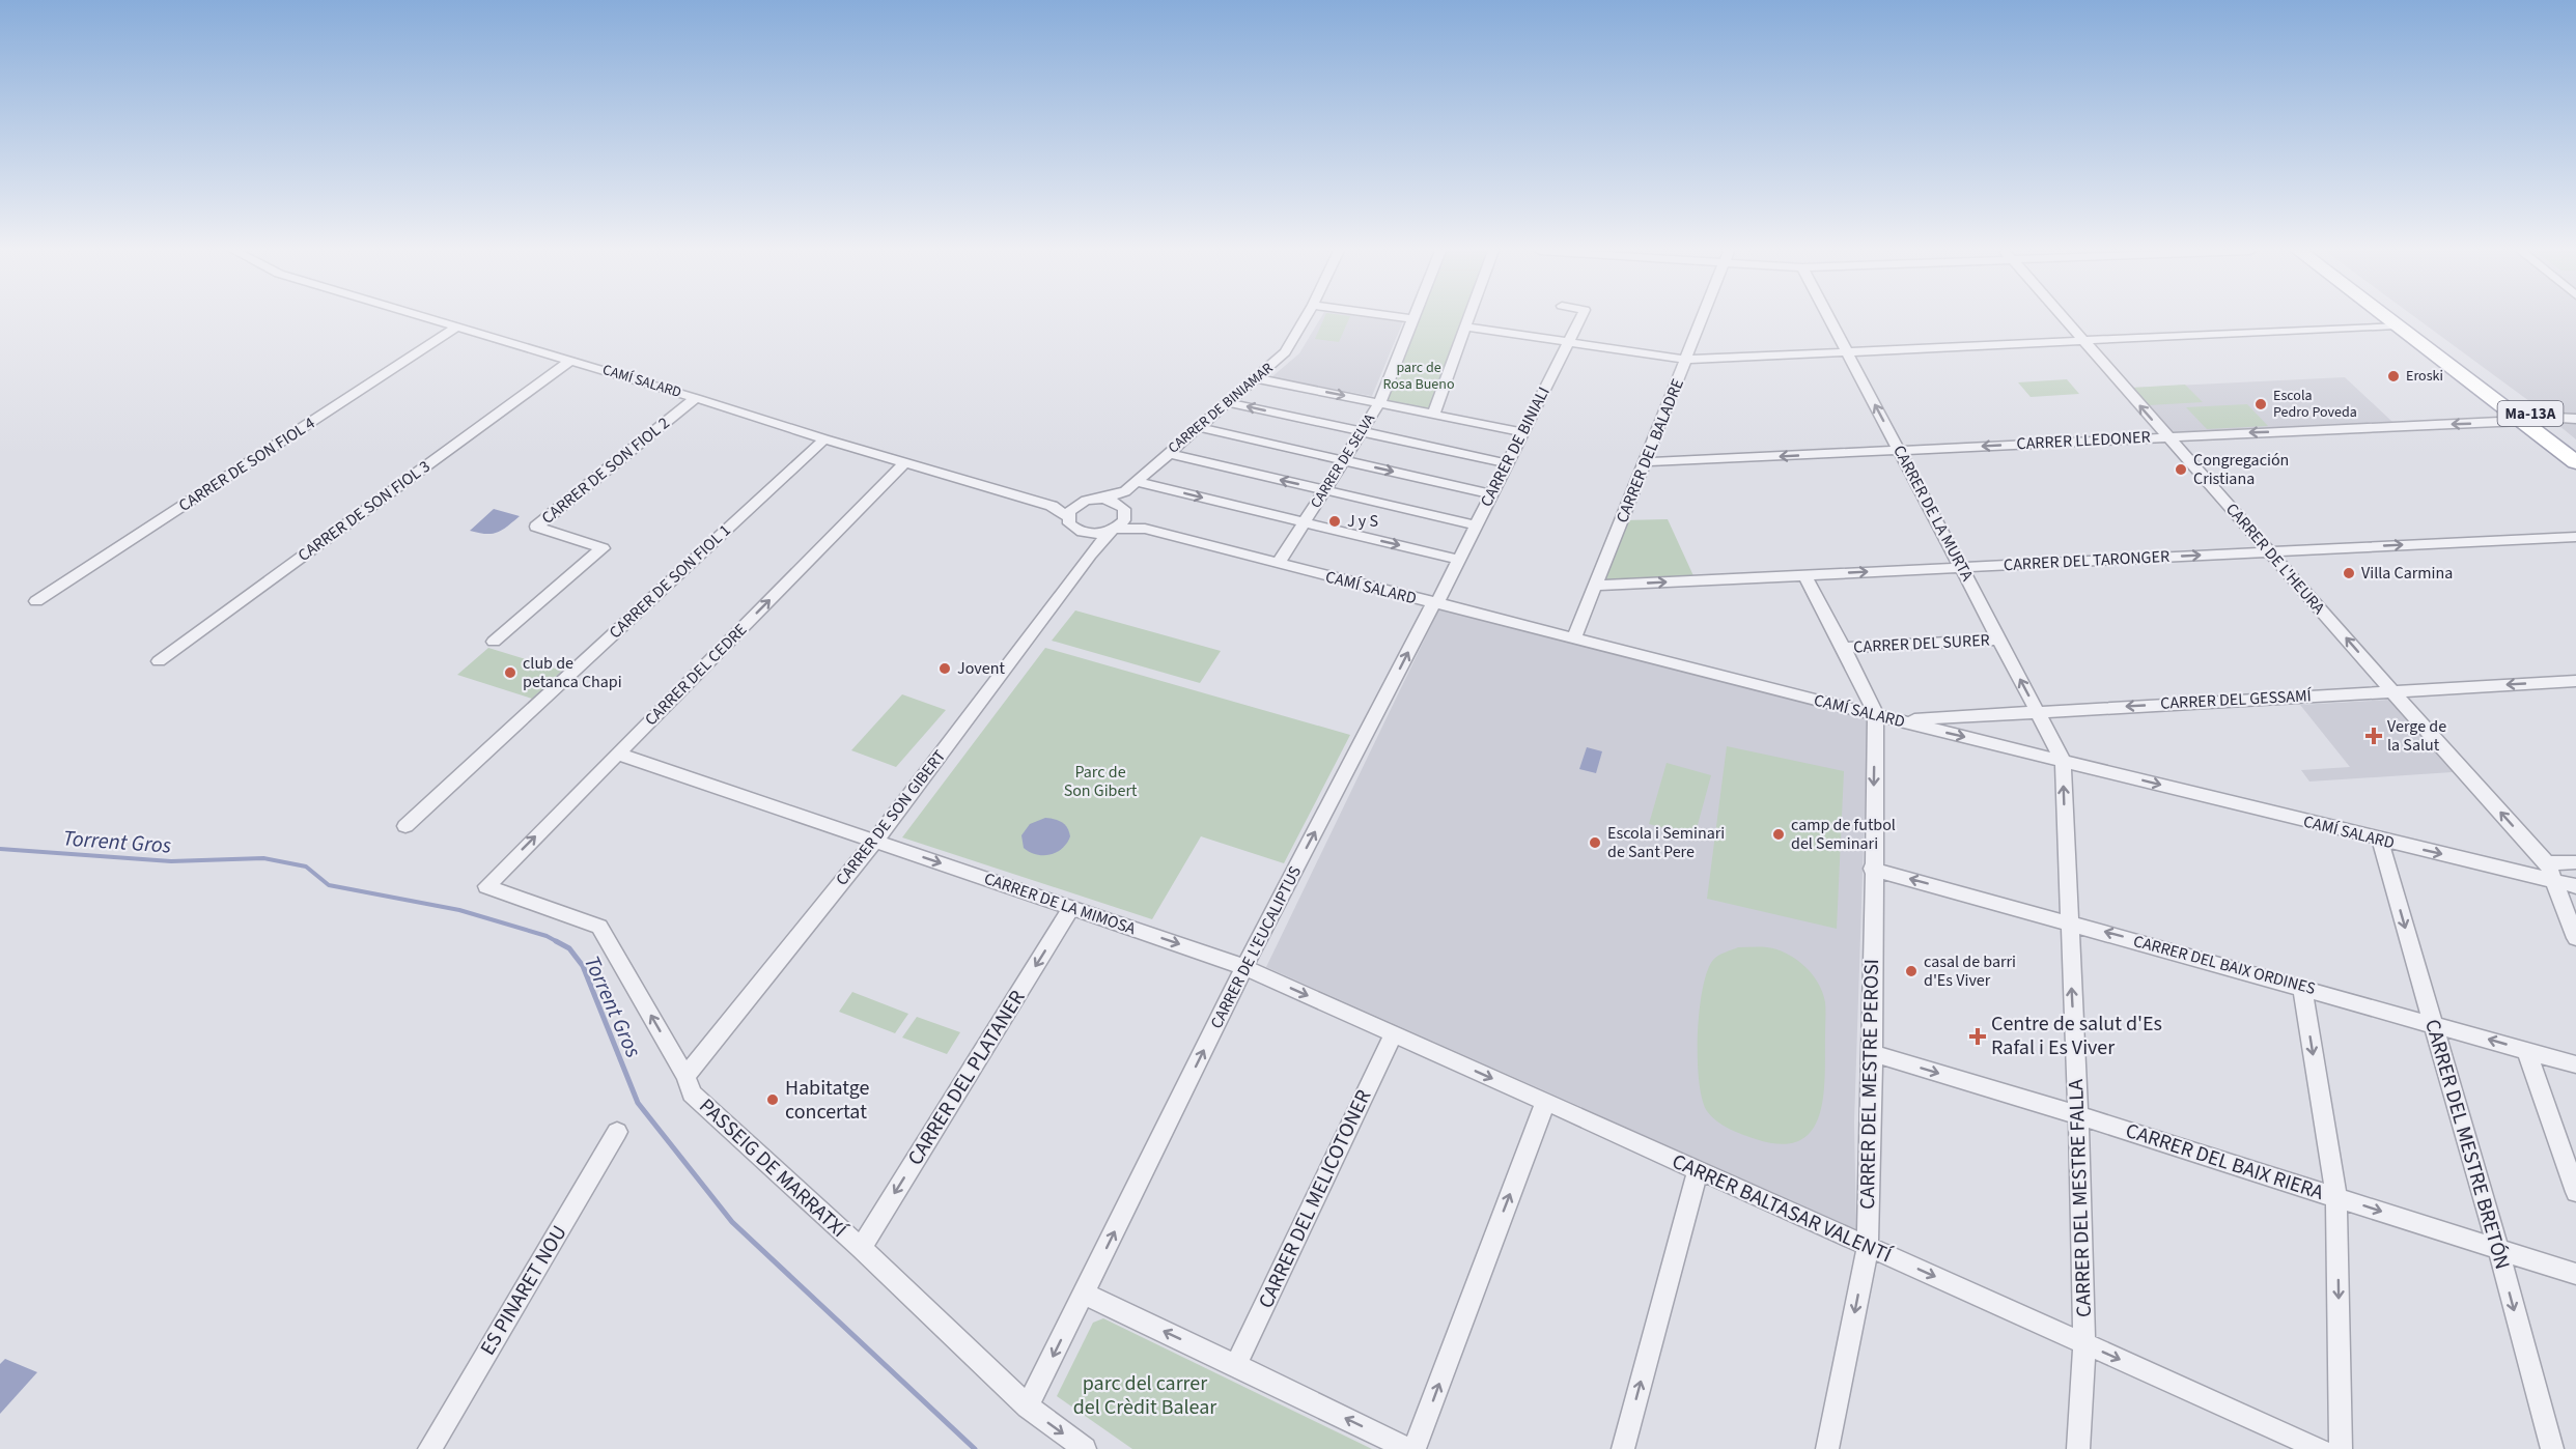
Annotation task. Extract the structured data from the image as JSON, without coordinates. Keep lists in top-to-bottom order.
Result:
{
  "streets": {
    "main road": ["Ma-13A"],
    "street": [
      "CAMÍ SALARD",
      "CARRER DE BINIAMAR",
      "CARRER LLEDONER",
      "CARRER DE BINIALI",
      "CARRER DEL BALADRE",
      "CARRER DE SELVA",
      "CARRER DE SON FIOL 4",
      "CARRER DE SON FIOL 2",
      "CARRER DE SON FIOL 3",
      "CARRER DE LA MURTA",
      "CARRER DE L'HEURA",
      "CARRER DEL TARONGER",
      "CARRER DE SON FIOL 1",
      "CARRER DEL SURER",
      "CARRER DEL CEDRE",
      "CARRER DEL GESSAMÍ",
      "CARRER DE SON GIBERT",
      "CARRER DE LA MIMOSA",
      "CARRER DE L'EUCALIPTUS",
      "CARRER DEL BAIX ORDINES",
      "CARRER DEL PLATANER",
      "CARRER DEL MESTRE PEROSI",
      "CARRER DEL MESTRE BRETÓN",
      "CARRER DEL BAIX RIERA",
      "PASSEIG DE MARRATXÍ",
      "CARRER DEL MESTRE FALLA",
      "CARRER DEL MELICOTONER",
      "CARRER BALTASAR VALENTÍ",
      "ES PINARET NOU"
    ]
  },
  "crossings": [
    ["CAMÍ SALARD", "CARRER DE BINIAMAR"],
    ["CAMÍ SALARD", "CARRER DE BINIALI"],
    ["CAMÍ SALARD", "CARRER DEL BALADRE"],
    ["CAMÍ SALARD", "CARRER DE SELVA"],
    ["CAMÍ SALARD", "CARRER DE SON FIOL 4"],
    ["CAMÍ SALARD", "CARRER DE SON FIOL 2"],
    ["CAMÍ SALARD", "CARRER DE SON FIOL 3"],
    ["CAMÍ SALARD", "CARRER DE LA MURTA"],
    ["CAMÍ SALARD", "CARRER DE L'HEURA"],
    ["CAMÍ SALARD", "CARRER DE SON FIOL 1"],
    ["CAMÍ SALARD", "CARRER DEL CEDRE"],
    ["CAMÍ SALARD", "CARRER DEL GESSAMÍ"],
    ["CAMÍ SALARD", "CARRER DE SON GIBERT"],
    ["CAMÍ SALARD", "CARRER DE L'EUCALIPTUS"],
    ["CAMÍ SALARD", "CARRER DEL MESTRE PEROSI"],
    ["CAMÍ SALARD", "CARRER DEL MESTRE BRETÓN"],
    ["CAMÍ SALARD", "CARRER DEL MESTRE FALLA"],
    ["CARRER DE BINIAMAR", "CARRER DE SON GIBERT"],
    ["Ma-13A", "CARRER LLEDONER"],
    ["CARRER LLEDONER", "CARRER DEL BALADRE"],
    ["CARRER LLEDONER", "CARRER DE LA MURTA"],
    ["CARRER LLEDONER", "CARRER DE L'HEURA"],
    ["CARRER DE BINIALI", "CARRER DE L'EUCALIPTUS"],
    ["CARRER DEL BALADRE", "CARRER DEL TARONGER"],
    ["CARRER DE LA MURTA", "CARRER DEL TARONGER"],
    ["CARRER DE LA MURTA", "CARRER DEL SURER"],
    ["CARRER DE LA MURTA", "CARRER DEL GESSAMÍ"],
    ["CARRER DE LA MURTA", "CARRER DEL MESTRE FALLA"],
    ["CARRER DE L'HEURA", "CARRER DEL TARONGER"],
    ["CARRER DE L'HEURA", "CARRER DEL GESSAMÍ"],
    ["CARRER DEL CEDRE", "CARRER DE LA MIMOSA"],
    ["CARRER DEL CEDRE", "PASSEIG DE MARRATXÍ"],
    ["CARRER DE SON GIBERT", "CARRER DE LA MIMOSA"],
    ["CARRER DE SON GIBERT", "PASSEIG DE MARRATXÍ"],
    ["CARRER DE LA MIMOSA", "CARRER DE L'EUCALIPTUS"],
    ["CARRER DE LA MIMOSA", "CARRER DEL PLATANER"],
    ["CARRER DE LA MIMOSA", "CARRER BALTASAR VALENTÍ"],
    ["CARRER DE L'EUCALIPTUS", "PASSEIG DE MARRATXÍ"],
    ["CARRER DE L'EUCALIPTUS", "CARRER BALTASAR VALENTÍ"],
    ["CARRER DEL BAIX ORDINES", "CARRER DEL MESTRE PEROSI"],
    ["CARRER DEL BAIX ORDINES", "CARRER DEL MESTRE BRETÓN"],
    ["CARRER DEL BAIX ORDINES", "CARRER DEL MESTRE FALLA"],
    ["CARRER DEL PLATANER", "PASSEIG DE MARRATXÍ"],
    ["CARRER DEL MESTRE PEROSI", "CARRER DEL BAIX RIERA"],
    ["CARRER DEL MESTRE PEROSI", "CARRER BALTASAR VALENTÍ"],
    ["CARRER DEL MESTRE BRETÓN", "CARRER DEL BAIX RIERA"],
    ["CARRER DEL BAIX RIERA", "CARRER DEL MESTRE FALLA"],
    ["CARRER DEL MESTRE FALLA", "CARRER BALTASAR VALENTÍ"],
    ["CARRER DEL MELICOTONER", "CARRER BALTASAR VALENTÍ"]
  ],
  "one_way": [
    "CARRER DE LA MURTA",
    "CARRER DE L'HEURA",
    "CARRER DEL TARONGER",
    "CARRER DEL CEDRE",
    "CARRER DEL GESSAMÍ",
    "CARRER DE LA MIMOSA",
    "CARRER DEL BAIX ORDINES",
    "CARRER DEL PLATANER",
    "CARRER DEL MESTRE PEROSI",
    "CARRER DEL MESTRE BRETÓN",
    "CARRER DEL BAIX RIERA",
    "CARRER DEL MESTRE FALLA",
    "CARRER BALTASAR VALENTÍ"
  ],
  "water": ["Torrent Gros"],
  "parks": ["parc de Rosa Bueno", "Parc de Son Gibert", "parc del carrer del Crèdit Balear"],
  "places": {
    "other": [
      "Eroski",
      "Escola Pedro Poveda",
      "Congregación Cristiana",
      "J y S",
      "Villa Carmina",
      "Jovent",
      "club de petanca Chapi",
      "camp de futbol del Seminari",
      "Escola i Seminari de Sant Pere",
      "casal de barri d'Es Viver",
      "Habitatge concertat"
    ],
    "health": ["Verge de la Salut", "Centre de salut d'Es Rafal i Es Viver"]
  }
}
